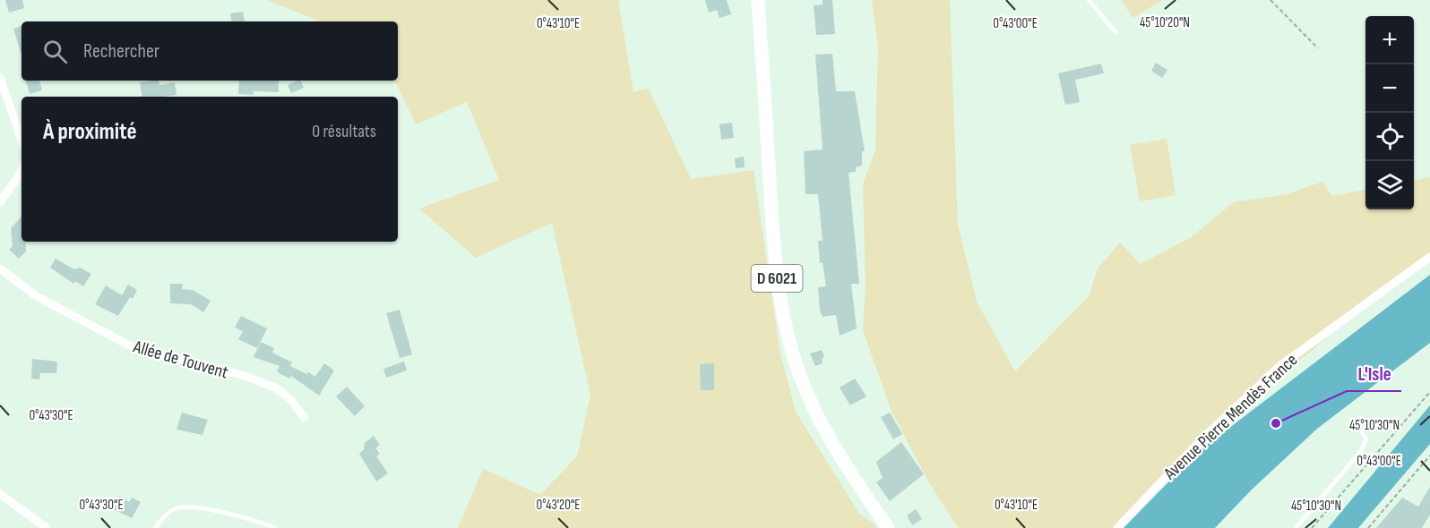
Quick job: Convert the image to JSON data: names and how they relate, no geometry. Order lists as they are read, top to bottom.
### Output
{
  "streets": {
    "main road": ["D 6021"],
    "street": ["Allée de Touvent", "Avenue Pierre Mendès France"]
  },
  "places": ["L'Isle"],
  "page": {
    "map_buttons": ["+", "−"],
    "search": "Rechercher",
    "heading": ["À proximité", "0 résultats"]
  },
  "coordinates": [
    "45°10'20\"N",
    "0°43'10\"E",
    "0°43'00\"E",
    "0°43'30\"E",
    "45°10'30\"N",
    "0°43'20\"E"
  ]
}
